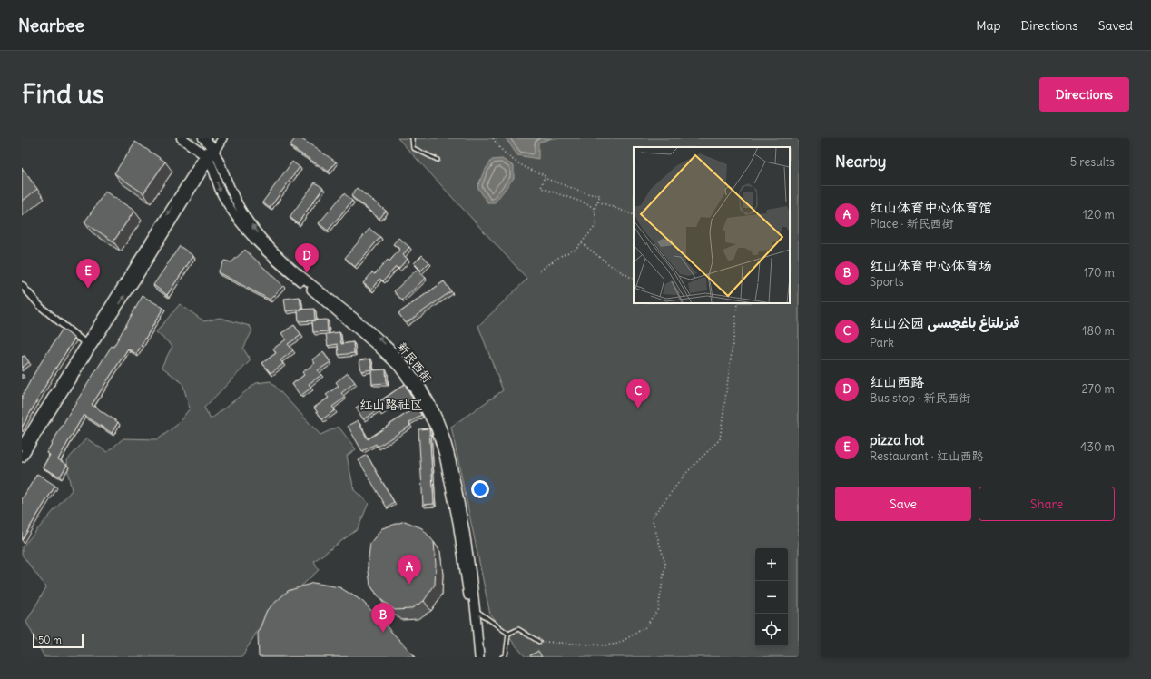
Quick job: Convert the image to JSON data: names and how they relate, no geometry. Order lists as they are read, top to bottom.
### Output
{
  "streets": {
    "main road": ["新民西街"]
  },
  "districts": ["红山路社区"],
  "scale_bar": "50 m",
  "page": {
    "header": "Nearbee",
    "nav": ["Map", "Directions", "Saved"],
    "buttons": [
      "Directions",
      ["Save", "Share"]
    ],
    "title": "Find us",
    "heading": ["Nearby", "5 results"],
    "list": [
      {
        "mark": "A",
        "name": "红山体育中心体育馆",
        "note": "Place · 新民西街",
        "value": "120 m"
      },
      {
        "mark": "B",
        "name": "红山体育中心体育场",
        "note": "Sports",
        "value": "170 m"
      },
      {
        "mark": "C",
        "name": "红山公园 قىزىلتاغ باغچىسى",
        "note": "Park",
        "value": "180 m"
      },
      {
        "mark": "D",
        "name": "红山西路",
        "note": "Bus stop · 新民西街",
        "value": "270 m"
      },
      {
        "mark": "E",
        "name": "pizza hot",
        "note": "Restaurant · 红山西路",
        "value": "430 m"
      }
    ],
    "pins": [
      "D",
      "E",
      "C",
      "A",
      "B"
    ],
    "map_buttons": ["+", "−"],
    "scale": "50 m"
  }
}
